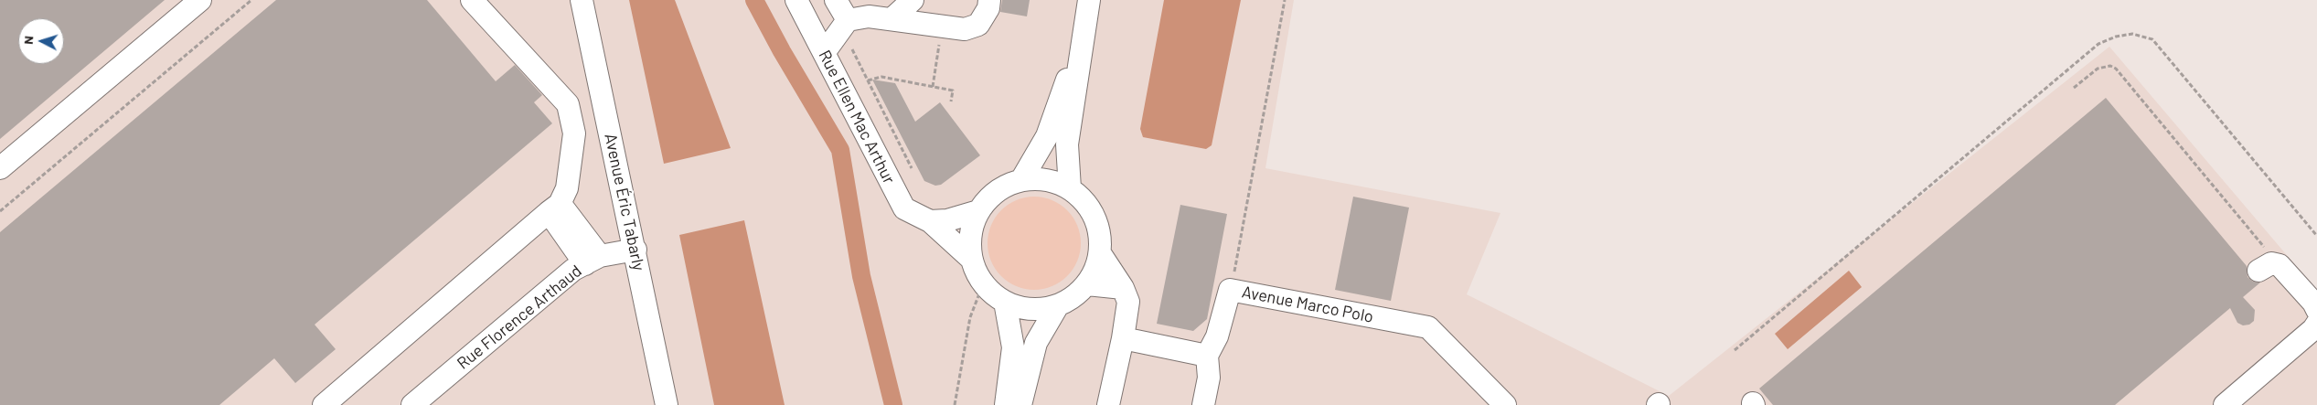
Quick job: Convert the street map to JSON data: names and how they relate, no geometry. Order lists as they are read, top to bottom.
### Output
{
  "streets": {
    "street": [
      "Rue Ellen Mac Arthur",
      "Avenue Éric Tabarly",
      "Avenue Marco Polo",
      "Rue Florence Arthaud"
    ]
  },
  "crossings": [
    ["Avenue Éric Tabarly", "Rue Florence Arthaud"]
  ],
  "north": "left"
}
